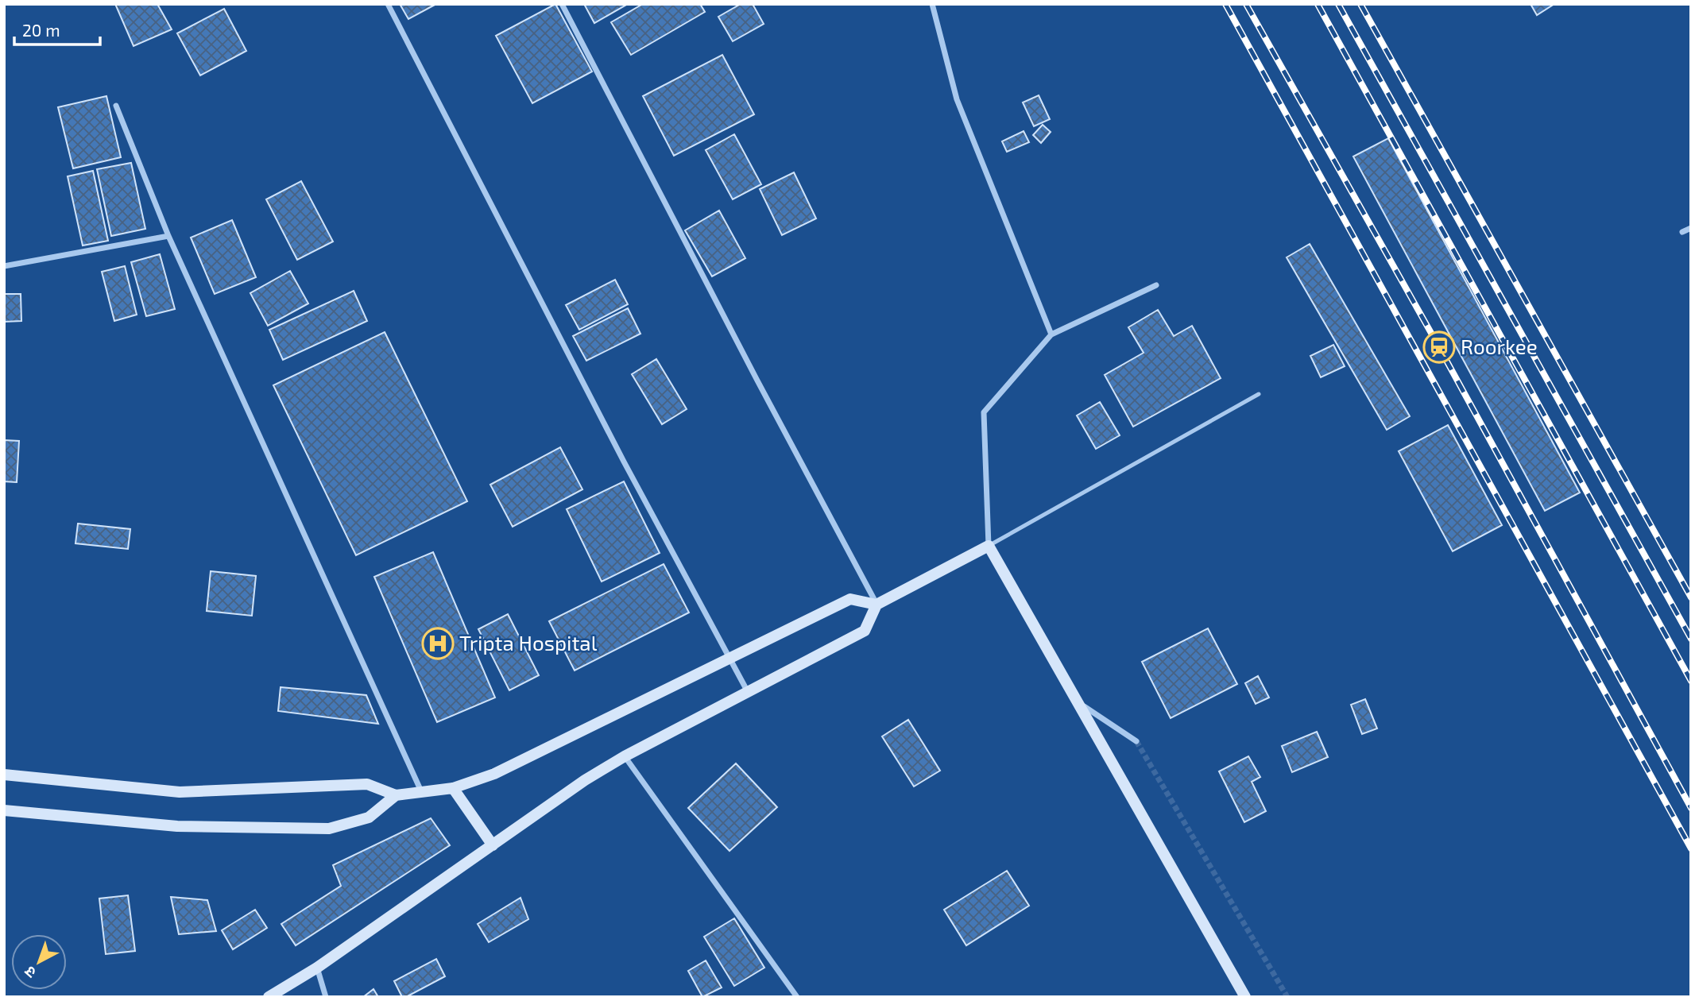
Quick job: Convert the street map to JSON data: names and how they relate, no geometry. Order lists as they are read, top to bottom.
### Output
{
  "places": {
    "station": ["Roorkee"],
    "hospital": ["Tripta Hospital"]
  },
  "scale_bar": "20 m",
  "north": "bottom left"
}
